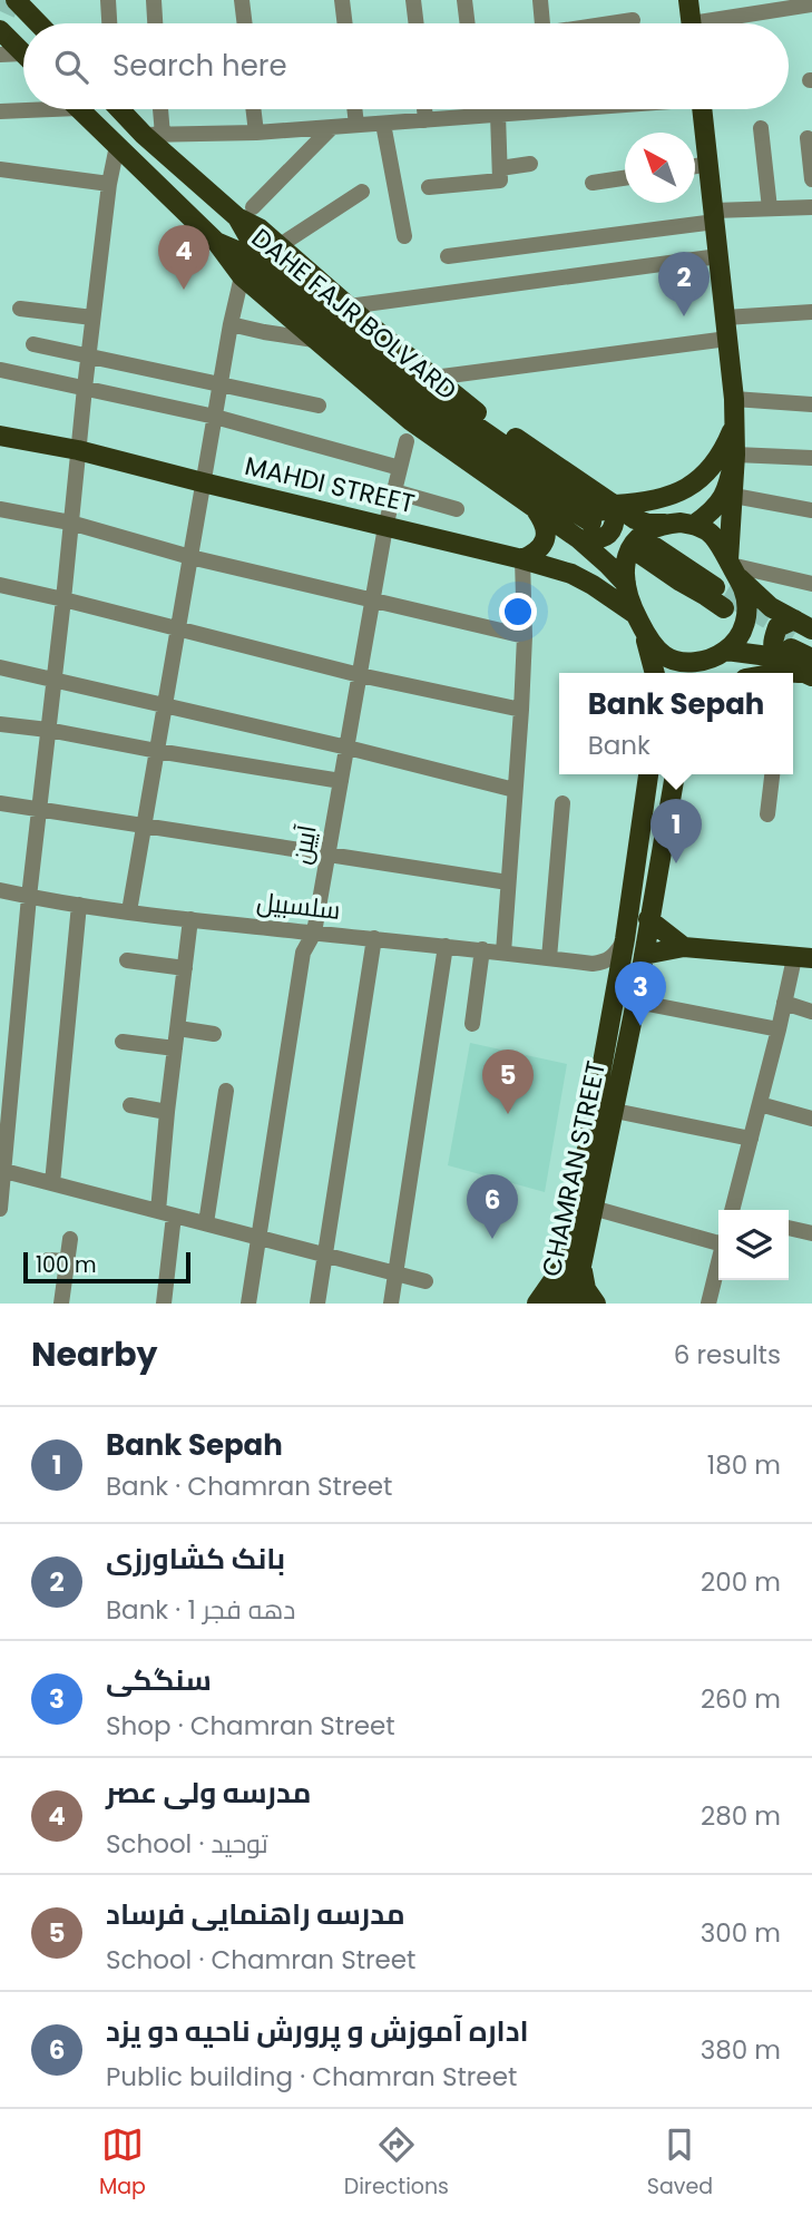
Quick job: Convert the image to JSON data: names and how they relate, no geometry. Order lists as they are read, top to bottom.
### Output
{
  "streets": {
    "main road": ["DAHE FAJR BOLVARD", "MAHDI STREET", "CHAMRAN STREET"],
    "street": ["آیین", "سلسبیل"]
  },
  "crossings": [
    ["MAHDI STREET", "آیین"],
    ["آیین", "سلسبیل"]
  ],
  "scale_bar": "100 m",
  "north": "top left",
  "page": {
    "search": "Search here",
    "pins": [
      "4",
      "2",
      "1",
      "3",
      "5",
      "6"
    ],
    "popup": ["Bank Sepah", "Bank"],
    "scale": "100 m",
    "heading": ["Nearby", "6 results"],
    "list": [
      {
        "mark": "1",
        "name": "Bank Sepah",
        "note": "Bank · Chamran Street",
        "value": "180 m"
      },
      {
        "mark": "2",
        "name": "بانک کشاورزی",
        "note": "Bank · دهه فجر 1",
        "value": "200 m"
      },
      {
        "mark": "3",
        "name": "سنگکی",
        "note": "Shop · Chamran Street",
        "value": "260 m"
      },
      {
        "mark": "4",
        "name": "مدرسه ولی عصر",
        "note": "School · توحید",
        "value": "280 m"
      },
      {
        "mark": "5",
        "name": "مدرسه راهنمایی فرساد",
        "note": "School · Chamran Street",
        "value": "300 m"
      },
      {
        "mark": "6",
        "name": "اداره آموزش و پرورش ناحیه دو یزد",
        "note": "Public building · Chamran Street",
        "value": "380 m"
      }
    ],
    "nav": ["Map", "Directions", "Saved"]
  }
}
